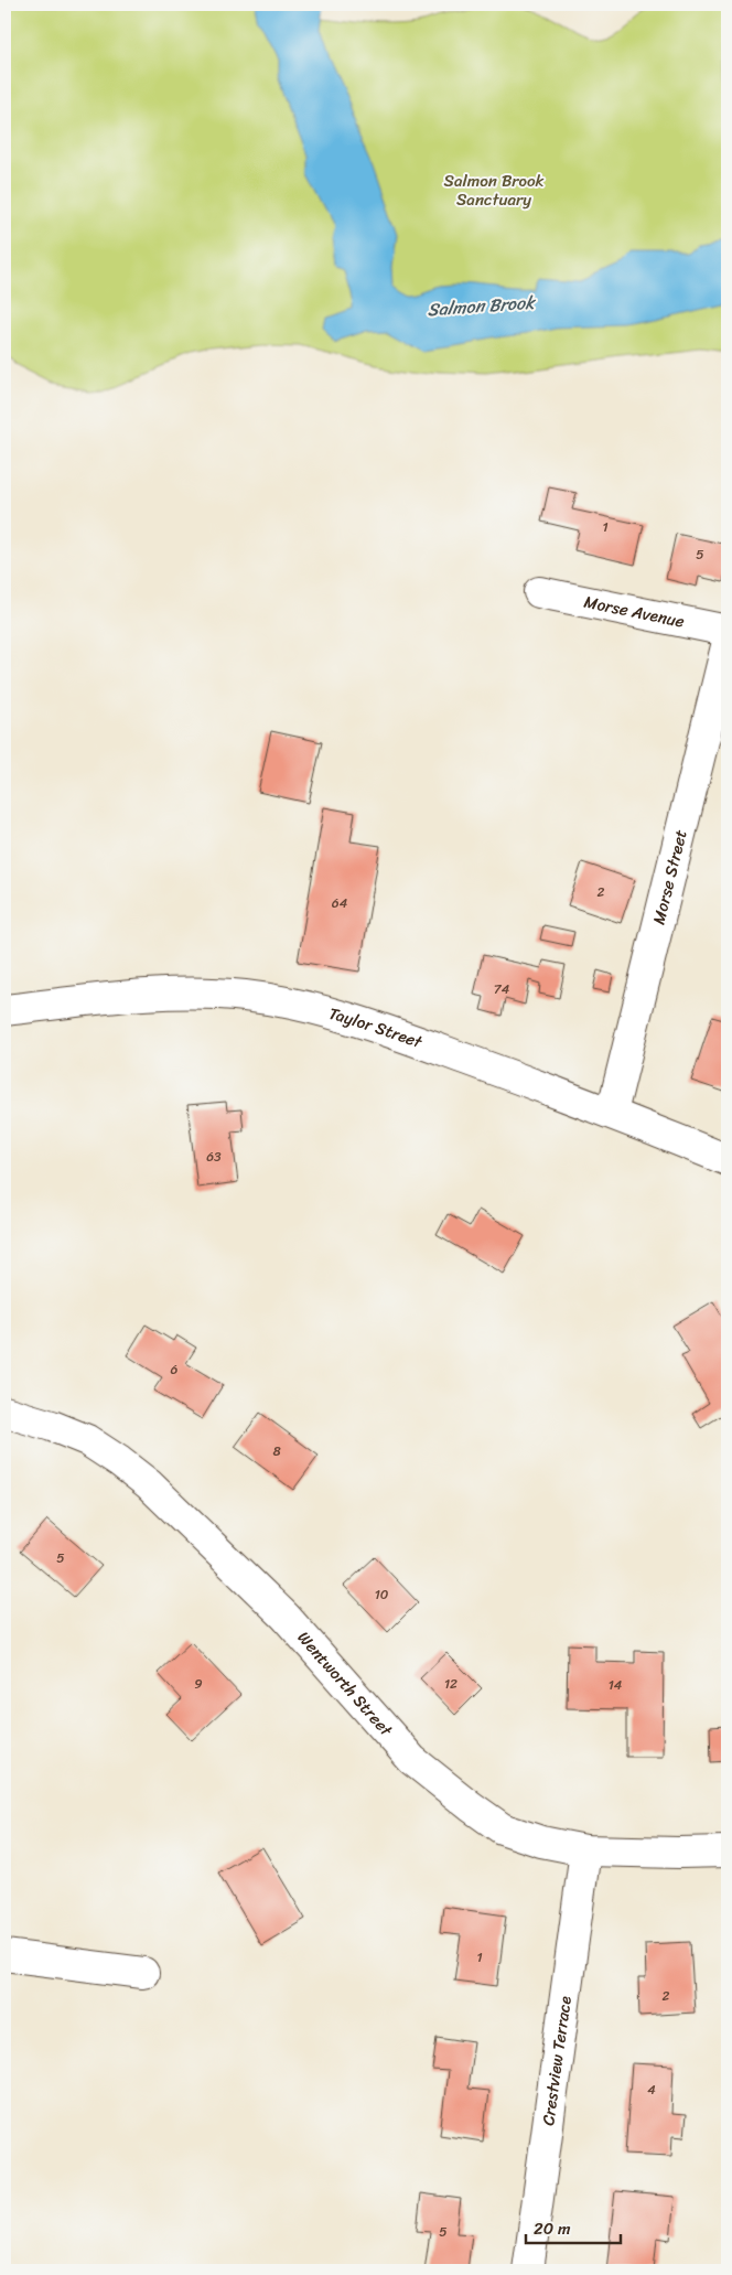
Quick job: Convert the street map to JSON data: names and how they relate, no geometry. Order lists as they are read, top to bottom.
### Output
{
  "streets": {
    "street": [
      "Morse Avenue",
      "Morse Street",
      "Taylor Street",
      "Wentworth Street",
      "Crestview Terrace"
    ]
  },
  "crossings": [
    ["Morse Street", "Taylor Street"],
    ["Wentworth Street", "Crestview Terrace"]
  ],
  "water": ["Salmon Brook"],
  "parks": ["Salmon Brook Sanctuary"],
  "house_numbers": [
    "1",
    "5",
    "2",
    "64",
    "74",
    "63",
    "6",
    "8",
    "5",
    "10",
    "9",
    "12",
    "14",
    "1",
    "2",
    "4",
    "5"
  ],
  "scale_bar": "20 m"
}
